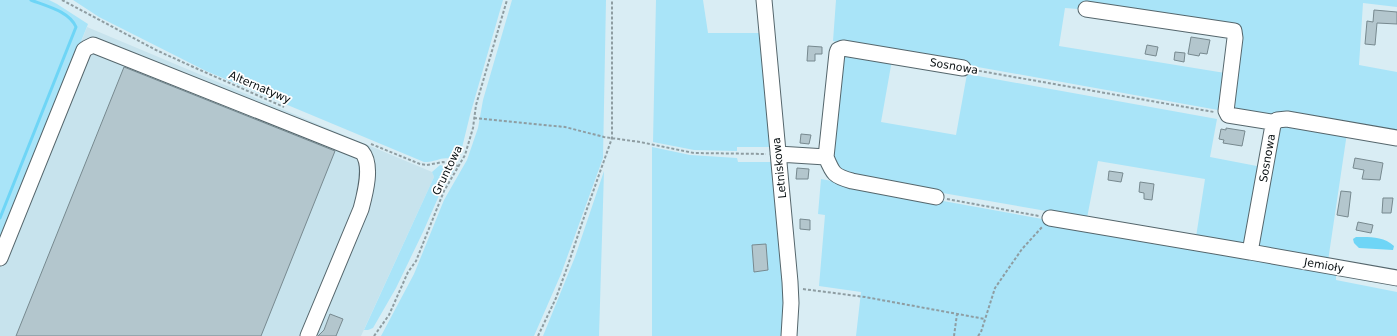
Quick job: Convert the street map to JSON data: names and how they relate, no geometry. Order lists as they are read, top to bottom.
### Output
{
  "streets": {
    "street": ["Sosnowa", "Letniskowa", "Jemioły"],
    "path": ["Alternatywy", "Gruntowa"]
  },
  "crossings": [
    ["Sosnowa", "Jemioły"]
  ]
}
